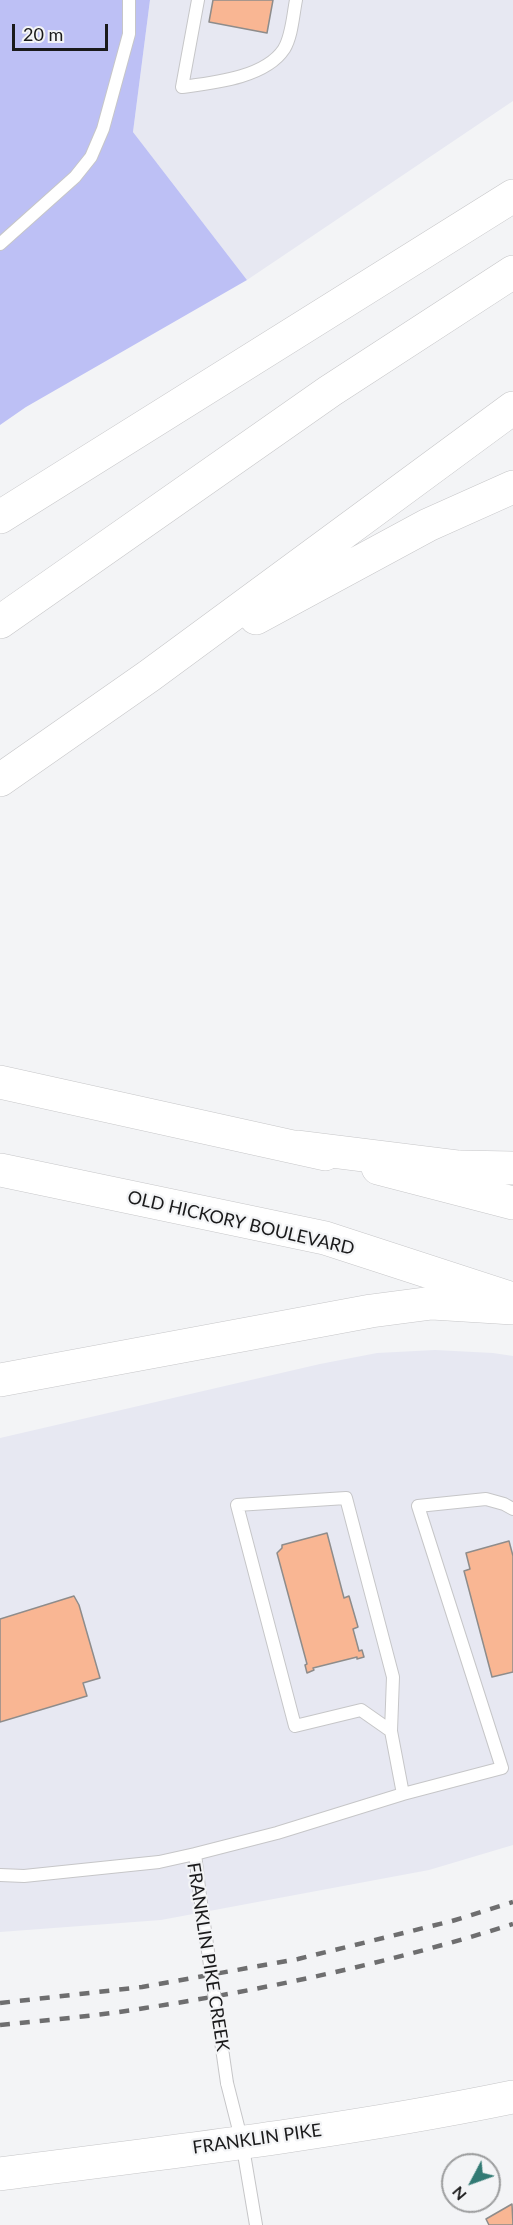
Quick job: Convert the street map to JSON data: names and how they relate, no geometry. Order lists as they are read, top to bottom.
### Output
{
  "streets": {
    "main road": ["OLD HICKORY BOULEVARD", "FRANKLIN PIKE"],
    "lane": ["FRANKLIN PIKE CREEK"]
  },
  "crossings": [
    ["FRANKLIN PIKE CREEK", "FRANKLIN PIKE"]
  ],
  "scale_bar": "20 m",
  "north": "bottom left"
}
